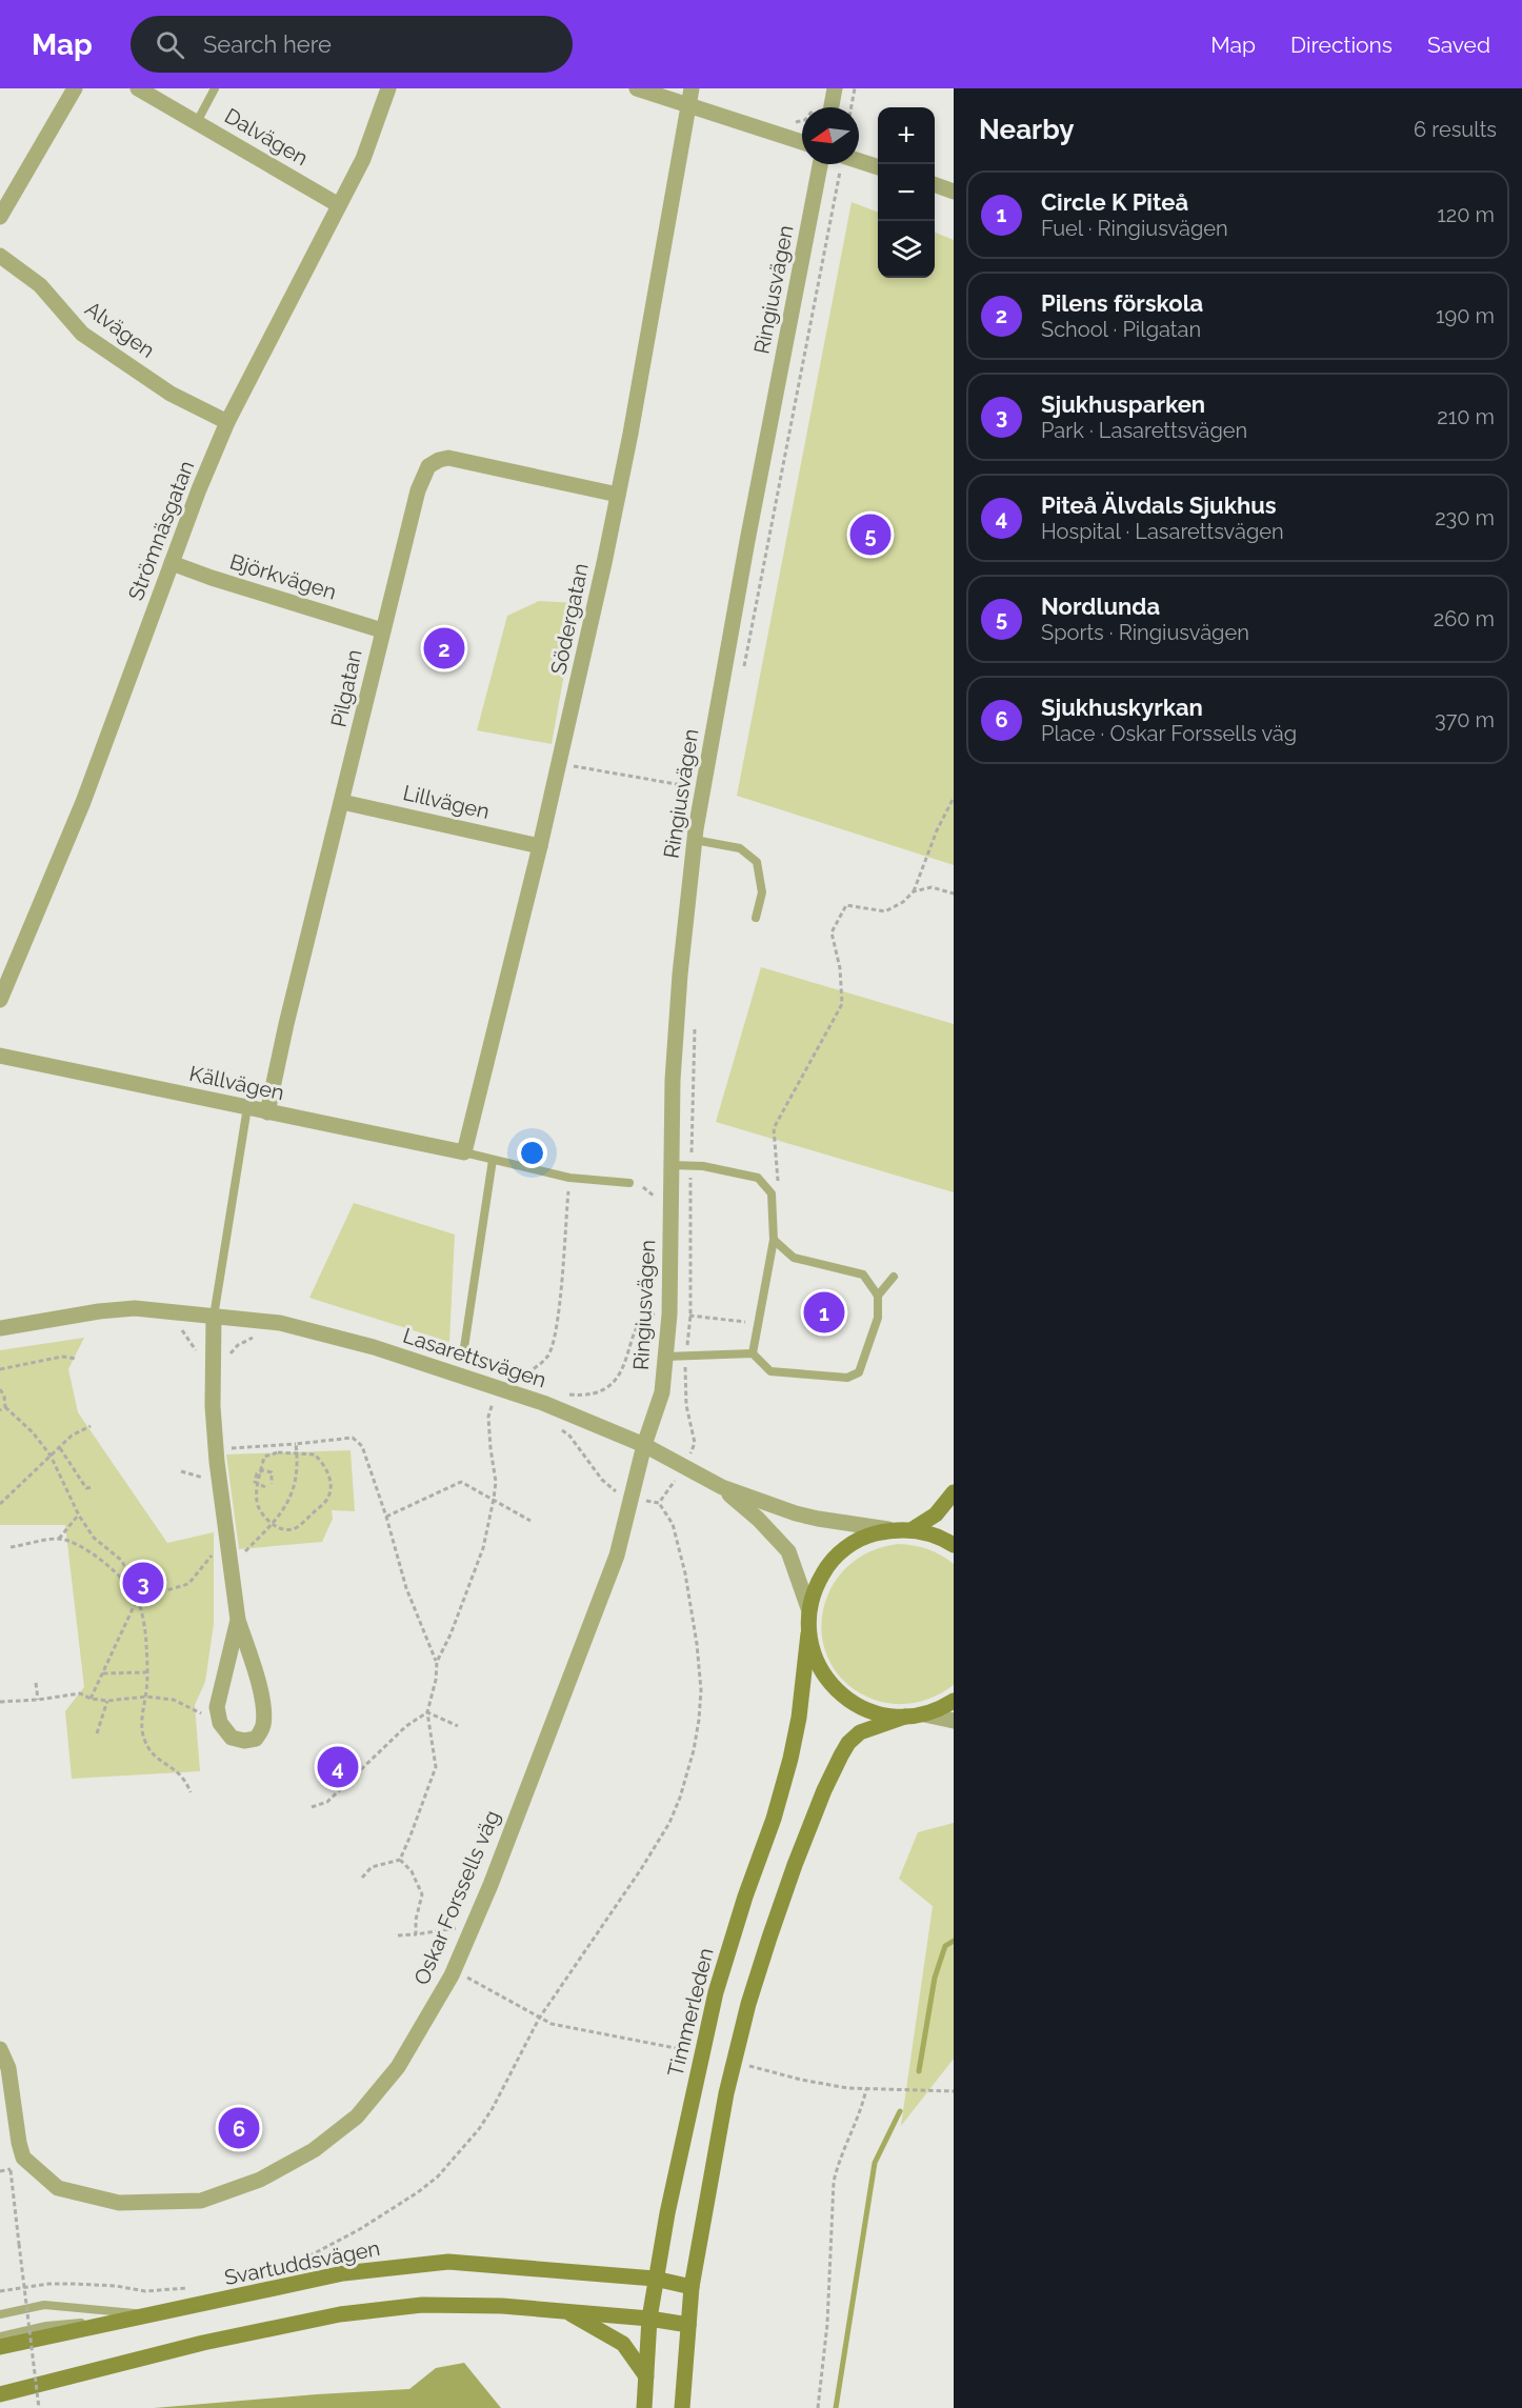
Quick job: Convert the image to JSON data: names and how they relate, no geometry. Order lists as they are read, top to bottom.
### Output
{
  "streets": {
    "main road": ["Timmerleden", "Svartuddsvägen"],
    "street": [
      "Dalvägen",
      "Ringiusvägen",
      "Alvägen",
      "Strömnäsgatan",
      "Björkvägen",
      "Södergatan",
      "Pilgatan",
      "Lillvägen",
      "Källvägen",
      "Lasarettsvägen",
      "Oskar Forssells väg"
    ]
  },
  "crossings": [
    ["Dalvägen", "Strömnäsgatan"],
    ["Ringiusvägen", "Lasarettsvägen"],
    ["Ringiusvägen", "Oskar Forssells väg"],
    ["Alvägen", "Strömnäsgatan"],
    ["Strömnäsgatan", "Björkvägen"],
    ["Björkvägen", "Pilgatan"],
    ["Södergatan", "Pilgatan"],
    ["Södergatan", "Lillvägen"],
    ["Södergatan", "Källvägen"],
    ["Pilgatan", "Lillvägen"],
    ["Pilgatan", "Källvägen"],
    ["Lasarettsvägen", "Oskar Forssells väg"],
    ["Timmerleden", "Svartuddsvägen"]
  ],
  "north": "left",
  "page": {
    "header": "Map",
    "search": "Search here",
    "nav": ["Map", "Directions", "Saved"],
    "heading": ["Nearby", "6 results"],
    "map_buttons": ["+", "−"],
    "list": [
      {
        "mark": "1",
        "name": "Circle K Piteå",
        "note": "Fuel · Ringiusvägen",
        "value": "120 m"
      },
      {
        "mark": "2",
        "name": "Pilens förskola",
        "note": "School · Pilgatan",
        "value": "190 m"
      },
      {
        "mark": "3",
        "name": "Sjukhusparken",
        "note": "Park · Lasarettsvägen",
        "value": "210 m"
      },
      {
        "mark": "4",
        "name": "Piteå Älvdals Sjukhus",
        "note": "Hospital · Lasarettsvägen",
        "value": "230 m"
      },
      {
        "mark": "5",
        "name": "Nordlunda",
        "note": "Sports · Ringiusvägen",
        "value": "260 m"
      },
      {
        "mark": "6",
        "name": "Sjukhuskyrkan",
        "note": "Place · Oskar Forssells väg",
        "value": "370 m"
      }
    ],
    "pins": [
      "5",
      "2",
      "1",
      "3",
      "4",
      "6"
    ]
  }
}
